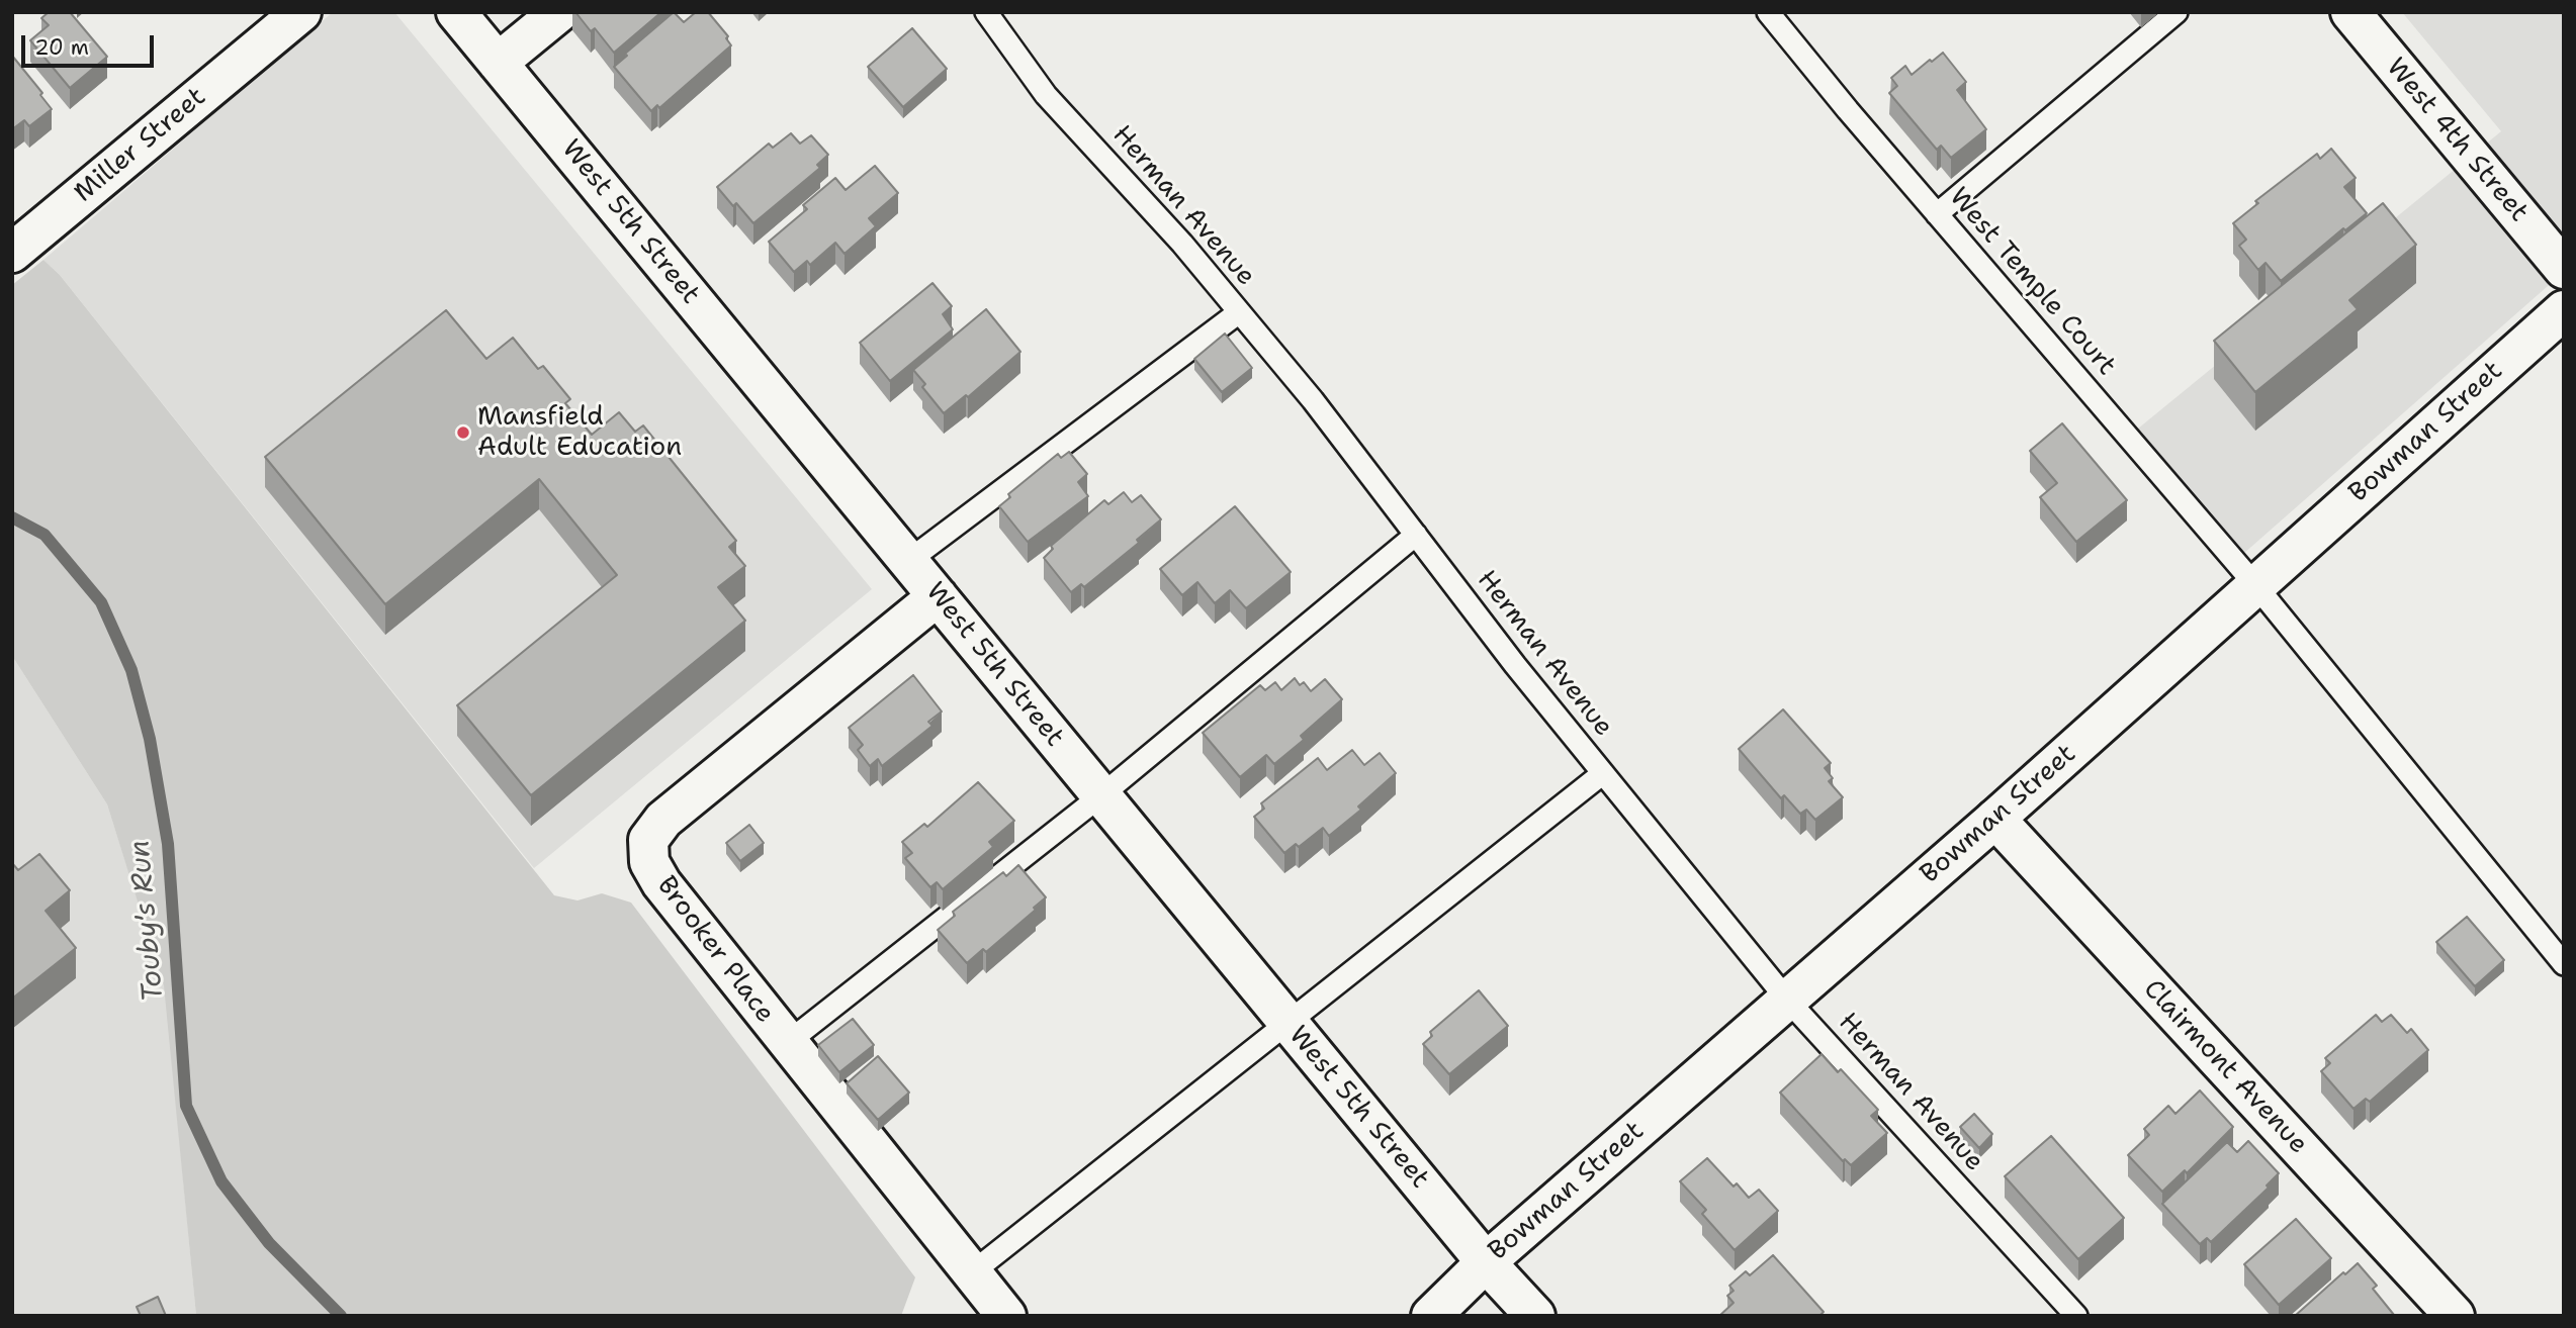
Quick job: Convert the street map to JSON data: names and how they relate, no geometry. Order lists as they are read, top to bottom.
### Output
{
  "streets": {
    "street": [
      "West 4th Street",
      "Miller Street",
      "West 5th Street",
      "Bowman Street",
      "Brooker Place",
      "Clairmont Avenue"
    ],
    "lane": ["Herman Avenue", "West Temple Court"]
  },
  "crossings": [
    ["Herman Avenue", "Bowman Street"],
    ["West 5th Street", "Bowman Street"],
    ["West 5th Street", "Brooker Place"],
    ["West Temple Court", "Bowman Street"],
    ["Bowman Street", "Clairmont Avenue"]
  ],
  "water": ["Touby's Run"],
  "places": ["Mansfield Adult Education"],
  "scale_bar": "20 m"
}
